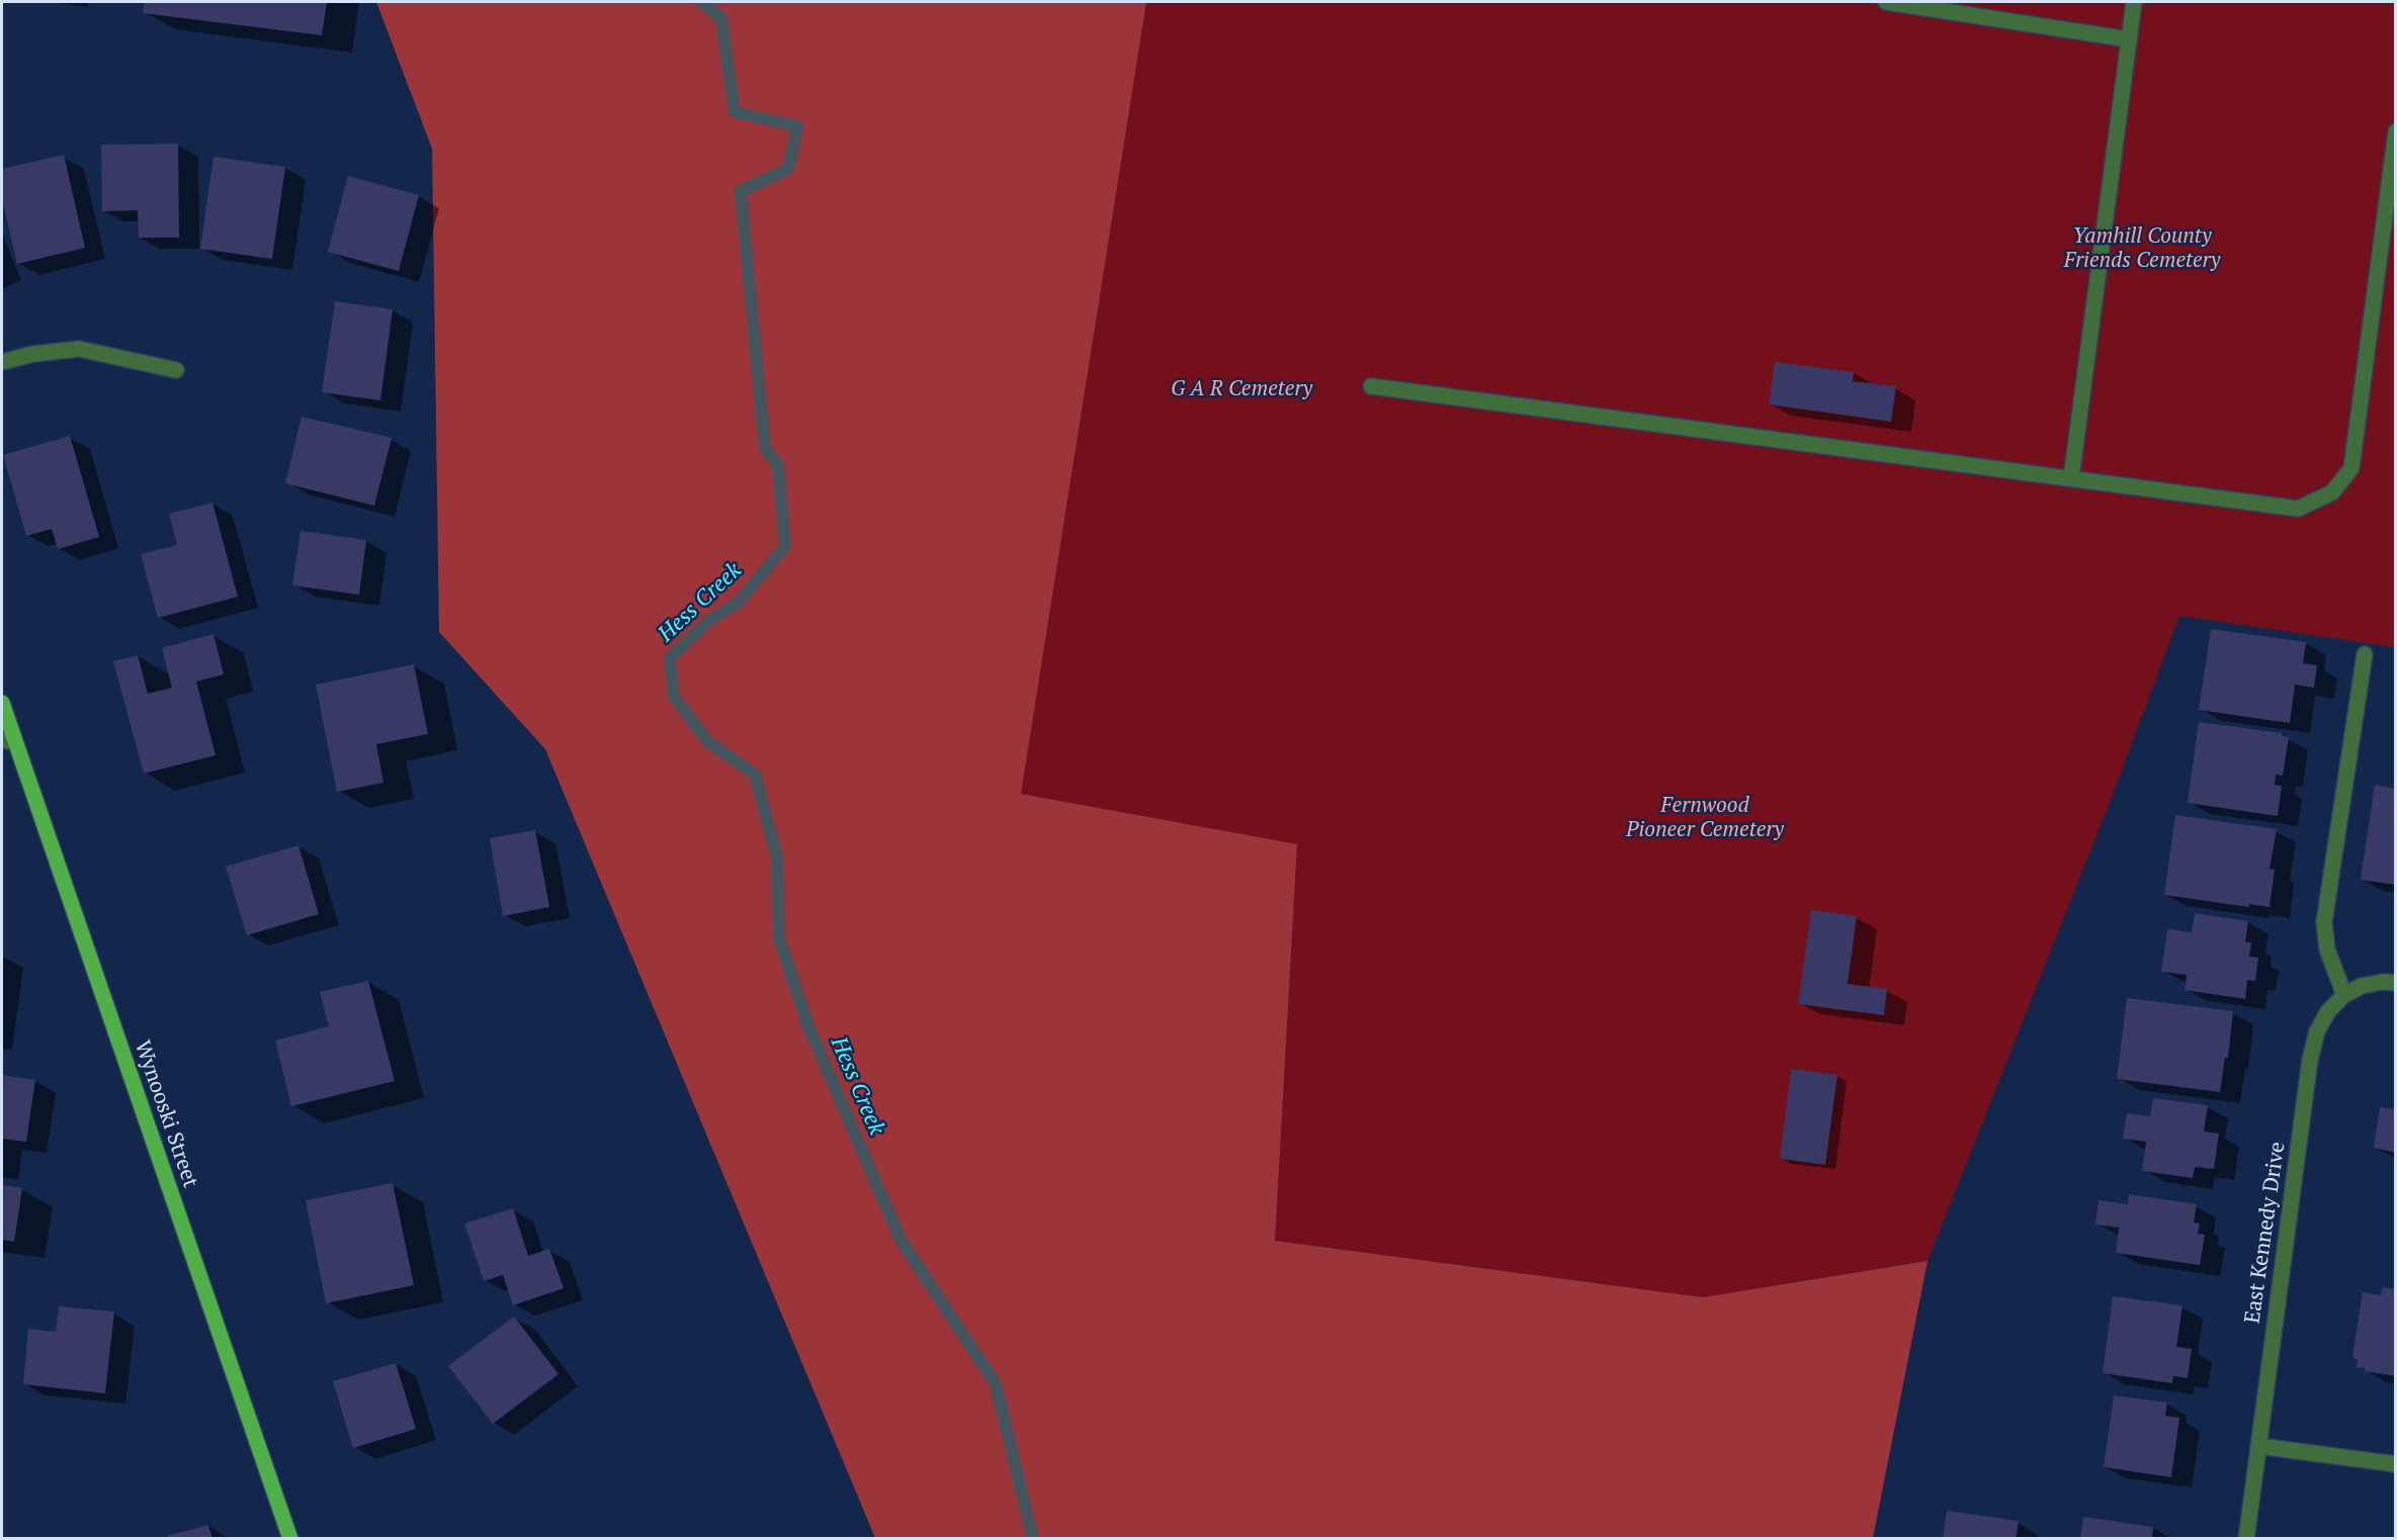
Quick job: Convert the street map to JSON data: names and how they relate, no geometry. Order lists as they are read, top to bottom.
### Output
{
  "streets": {
    "main road": ["Wynooski Street"],
    "street": ["East Kennedy Drive"]
  },
  "water": ["Hess Creek"],
  "parks": ["Yamhill County Friends Cemetery", "G A R Cemetery", "Fernwood Pioneer Cemetery"]
}
